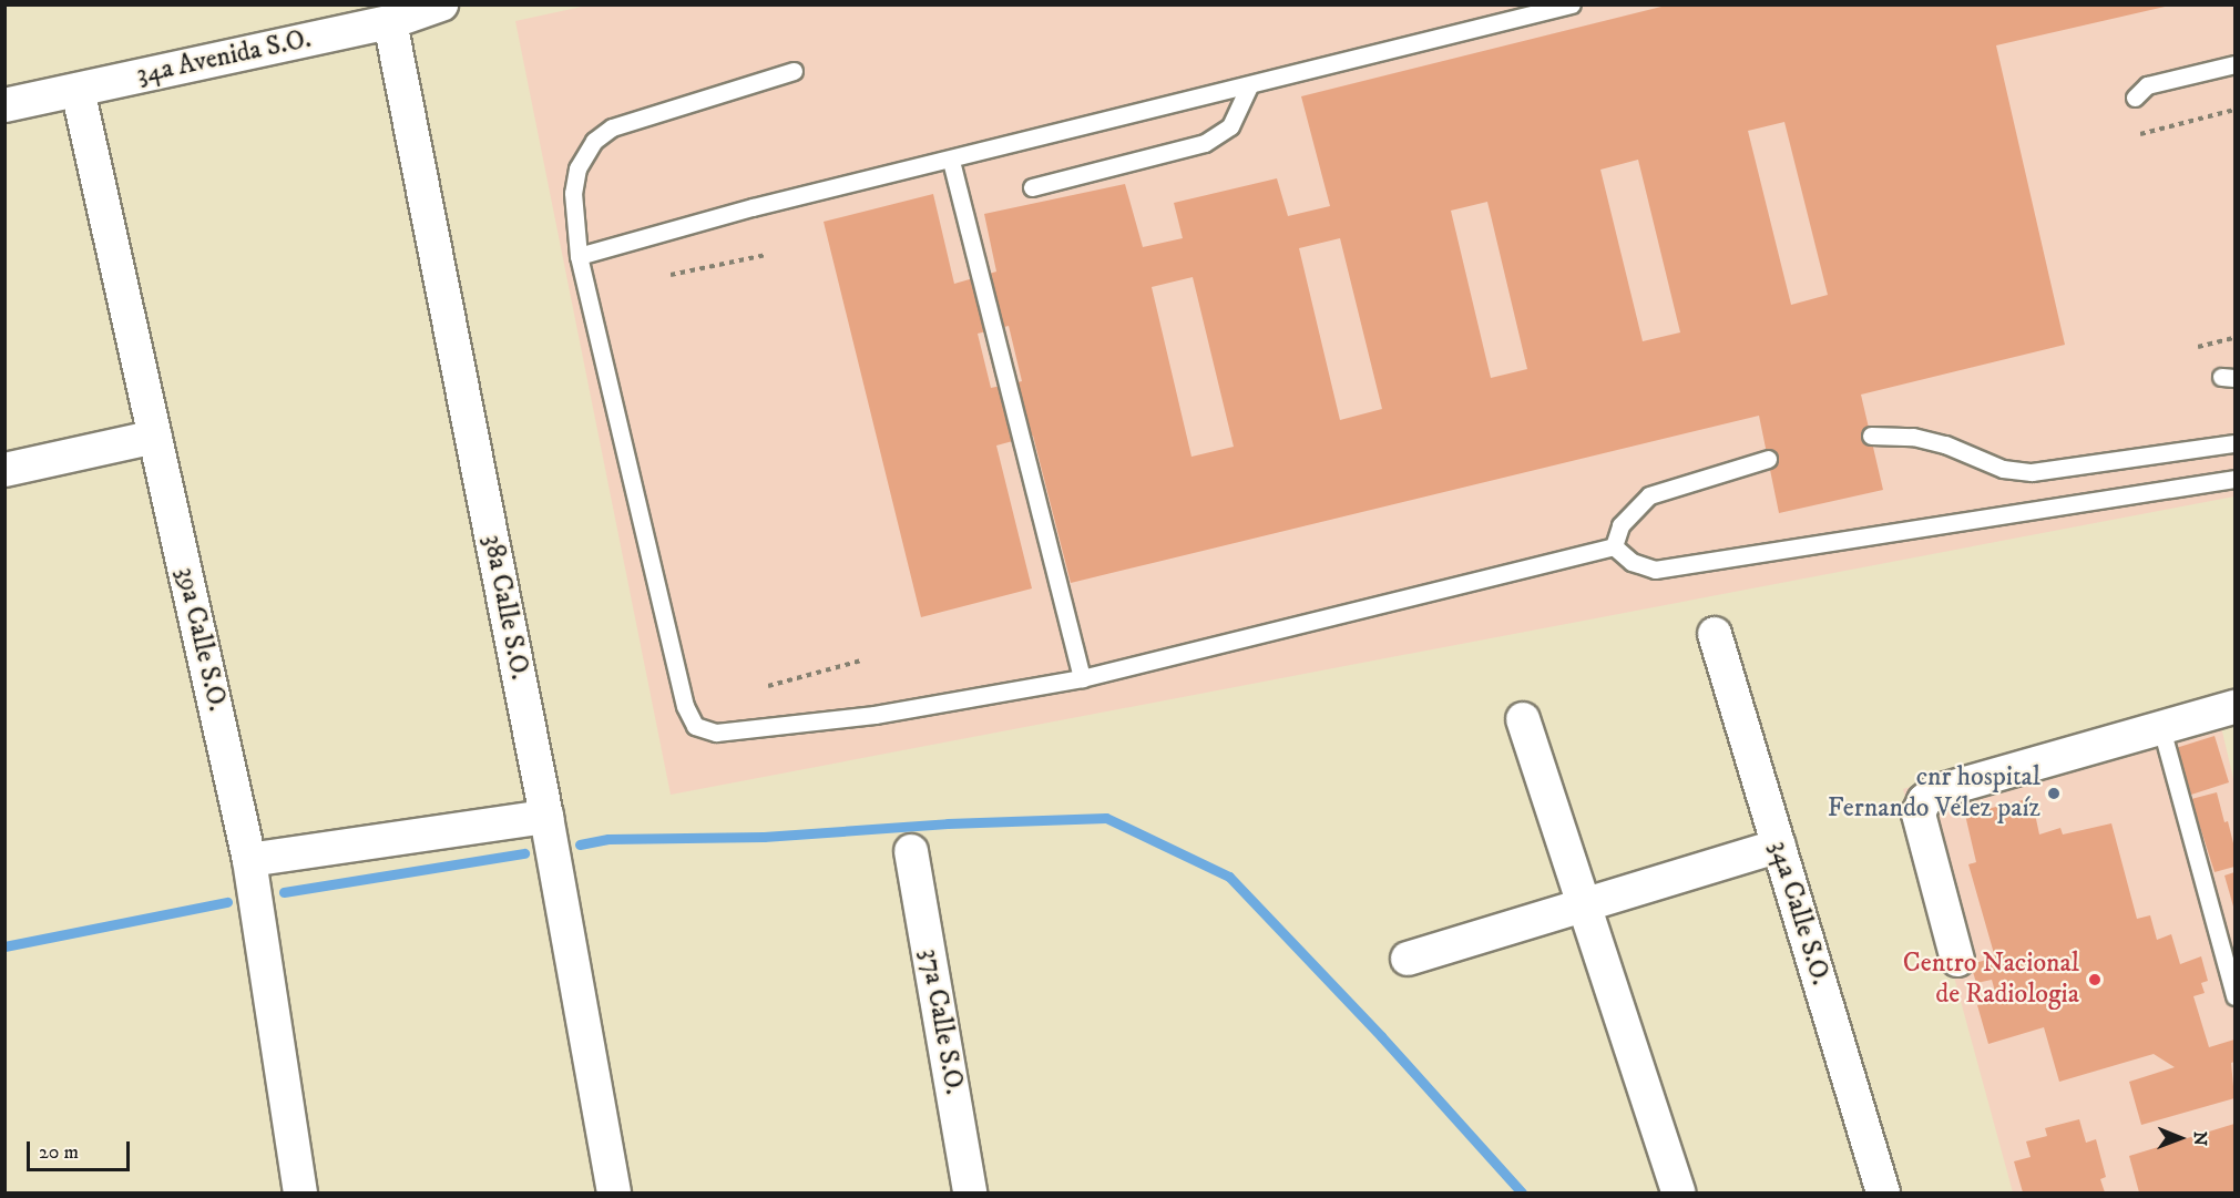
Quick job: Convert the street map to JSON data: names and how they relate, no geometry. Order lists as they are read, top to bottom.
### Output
{
  "streets": {
    "street": [
      "34a Avenida S.O.",
      "38a Calle S.O.",
      "39a Calle S.O.",
      "34a Calle S.O.",
      "37a Calle S.O."
    ]
  },
  "crossings": [
    ["34a Avenida S.O.", "38a Calle S.O."],
    ["34a Avenida S.O.", "39a Calle S.O."]
  ],
  "places": ["cnr hospital Fernando Vélez paíz", "Centro Nacional de Radiologia"],
  "scale_bar": "20 m",
  "north": "right"
}
